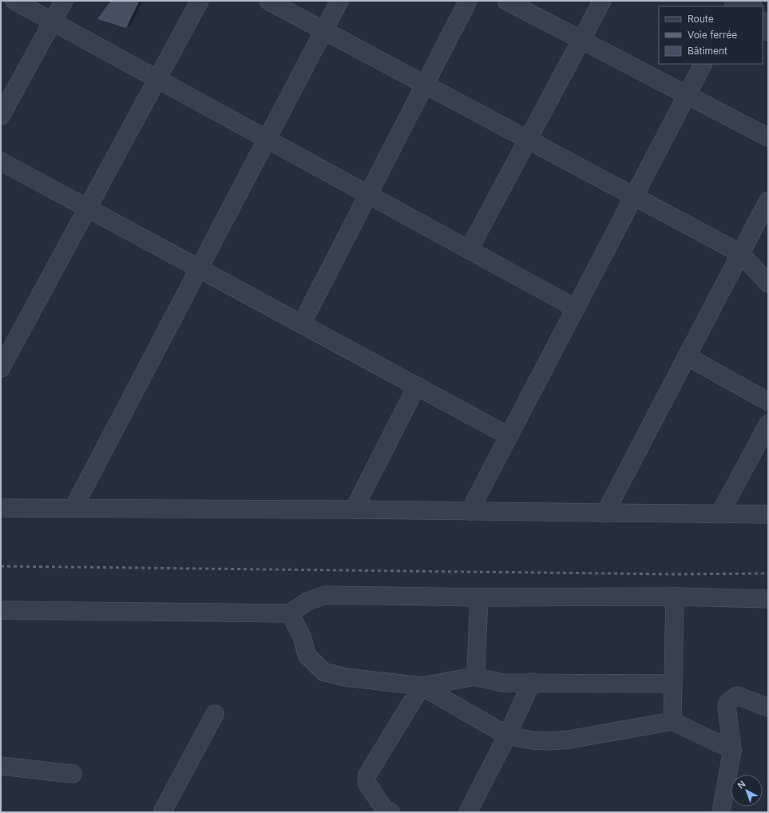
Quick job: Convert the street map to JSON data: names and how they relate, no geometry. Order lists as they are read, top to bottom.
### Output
{
  "legend": ["Route", "Voie ferrée", "Bâtiment"],
  "north": "top left"
}
